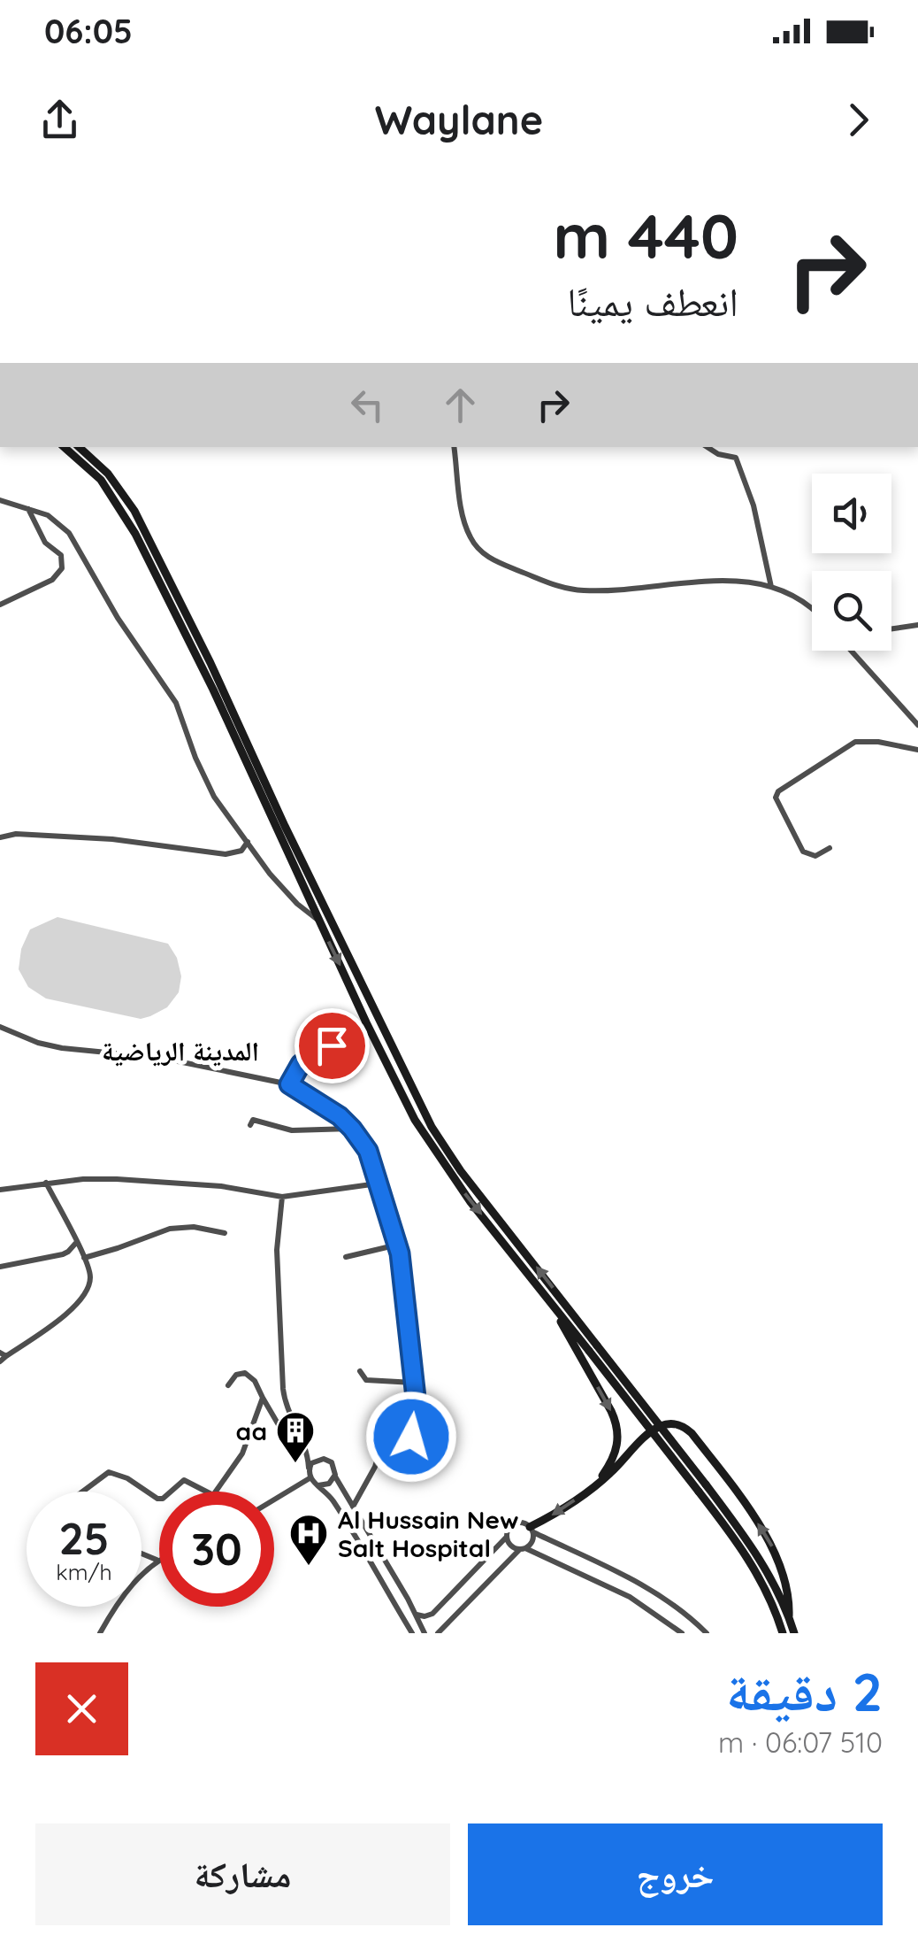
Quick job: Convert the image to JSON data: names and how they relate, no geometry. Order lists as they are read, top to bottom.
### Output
{
  "districts": ["المدينة الرياضية"],
  "places": {
    "building": ["aa"],
    "hospital": ["Al Hussain New Salt Hospital"]
  },
  "page": {
    "status": "06:05",
    "header": "Waylane",
    "turn": ["440 m", "انعطف يمينًا"],
    "speed": "25 km/h",
    "limit": "30",
    "heading": ["2 دقيقة", "510 m · 06:07"],
    "buttons": ["خروج", "مشاركة"]
  }
}
